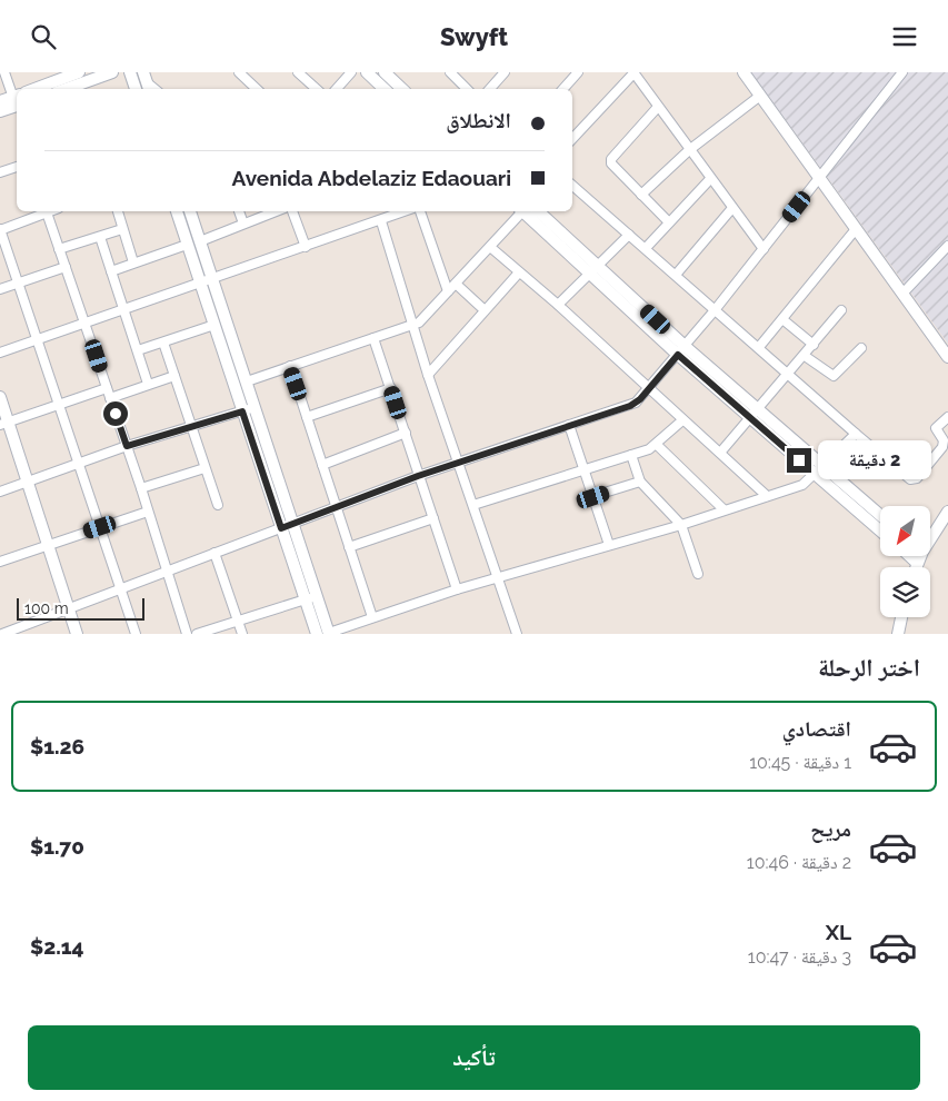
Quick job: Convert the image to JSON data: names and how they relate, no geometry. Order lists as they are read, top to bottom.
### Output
{
  "scale_bar": "100 m",
  "north": "bottom left",
  "page": {
    "header": "Swyft",
    "banner": ["الانطلاق", "Avenida Abdelaziz Edaouari"],
    "bubble": "2 دقيقة",
    "scale": "100 m",
    "heading": "اختر الرحلة",
    "list": [
      {
        "name": "اقتصادي",
        "note": "1 دقيقة · 10:45",
        "value": "$1.26"
      },
      {
        "name": "مريح",
        "note": "2 دقيقة · 10:46",
        "value": "$1.70"
      },
      {
        "name": "XL",
        "note": "3 دقيقة · 10:47",
        "value": "$2.14"
      }
    ],
    "buttons": "تأكيد"
  }
}
